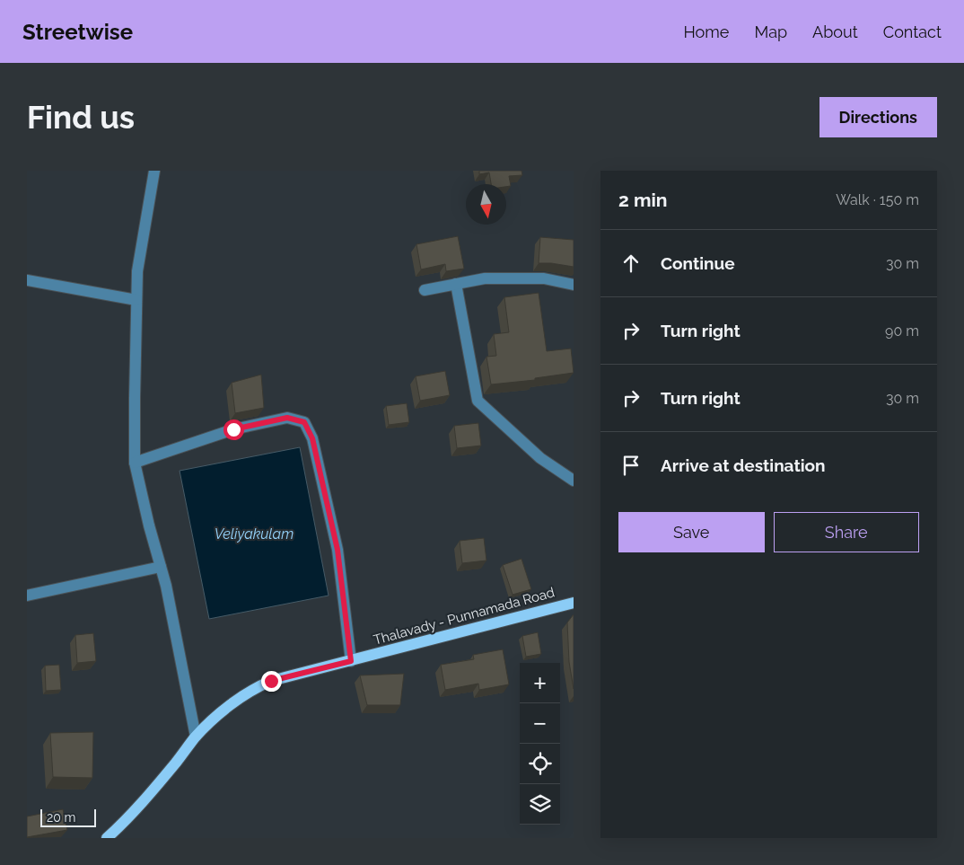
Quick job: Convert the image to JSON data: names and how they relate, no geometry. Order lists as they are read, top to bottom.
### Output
{
  "streets": {
    "main road": ["Thalavady - Punnamada Road"]
  },
  "water": ["Veliyakulam"],
  "scale_bar": "20 m",
  "north": "bottom",
  "page": {
    "header": "Streetwise",
    "nav": [
      "Home",
      "Map",
      "About",
      "Contact"
    ],
    "buttons": [
      "Directions",
      ["Save", "Share"]
    ],
    "title": "Find us",
    "heading": ["2 min", "Walk · 150 m"],
    "list": [
      ["Continue", "30 m"],
      ["Turn right", "90 m"],
      ["Turn right", "30 m"],
      "Arrive at destination"
    ],
    "map_buttons": ["+", "−"],
    "scale": "20 m"
  }
}
